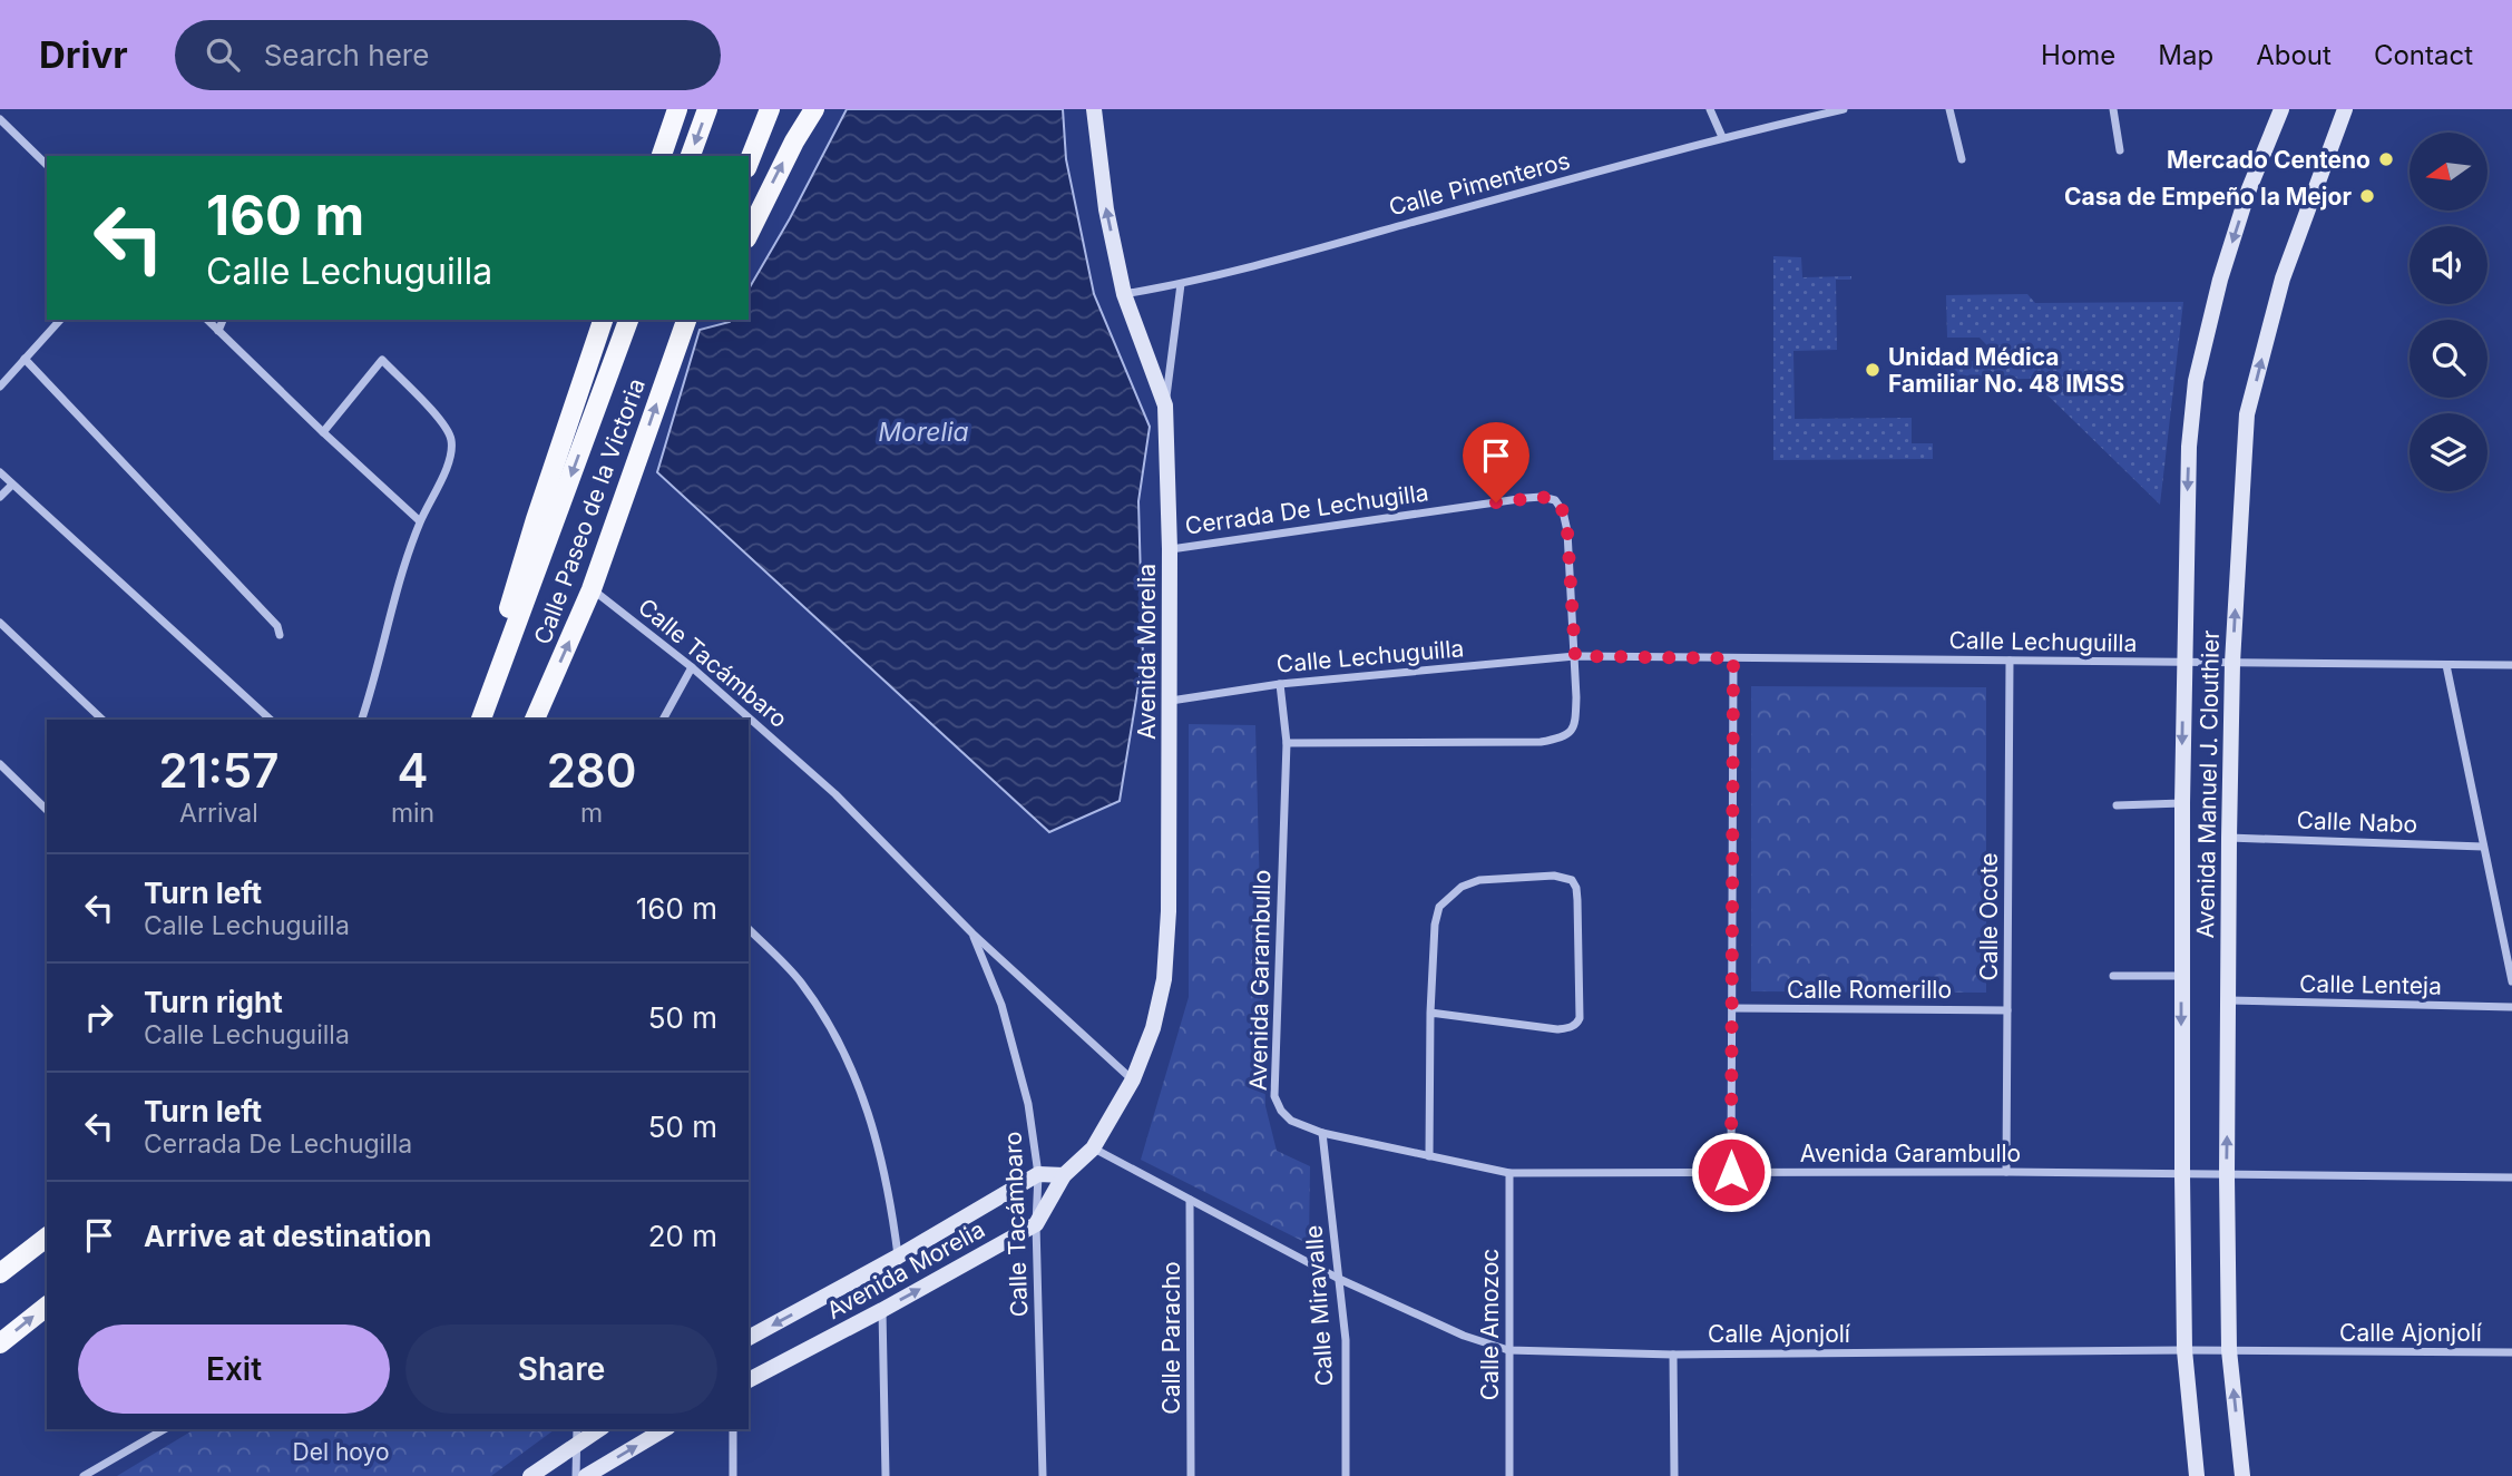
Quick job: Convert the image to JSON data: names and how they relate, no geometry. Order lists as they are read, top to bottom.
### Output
{
  "streets": {
    "main road": ["Calle Paseo de la Victoria", "Avenida Morelia", "Avenida Manuel J. Clouthier"],
    "street": [
      "Calle Pimenteros",
      "Cerrada De Lechugilla",
      "Calle Lechuguilla",
      "Calle Tacámbaro",
      "Calle Nabo",
      "Calle Ocote",
      "Avenida Garambullo",
      "Calle Lenteja",
      "Calle Romerillo",
      "Calle Miravalle",
      "Calle Amozoc",
      "Calle Ajonjolí",
      "Calle Paracho"
    ]
  },
  "crossings": [
    ["Calle Pimenteros", "Avenida Morelia"],
    ["Cerrada De Lechugilla", "Calle Lechuguilla"],
    ["Cerrada De Lechugilla", "Avenida Morelia"],
    ["Calle Paseo de la Victoria", "Calle Tacámbaro"],
    ["Calle Lechuguilla", "Avenida Morelia"],
    ["Calle Lechuguilla", "Avenida Manuel J. Clouthier"],
    ["Calle Lechuguilla", "Calle Ocote"],
    ["Calle Lechuguilla", "Avenida Garambullo"],
    ["Avenida Morelia", "Calle Tacámbaro"],
    ["Avenida Morelia", "Calle Ajonjolí"],
    ["Avenida Manuel J. Clouthier", "Calle Nabo"],
    ["Avenida Manuel J. Clouthier", "Avenida Garambullo"],
    ["Avenida Manuel J. Clouthier", "Calle Lenteja"],
    ["Avenida Manuel J. Clouthier", "Calle Ajonjolí"],
    ["Calle Ocote", "Avenida Garambullo"],
    ["Calle Ocote", "Calle Romerillo"],
    ["Avenida Garambullo", "Calle Miravalle"],
    ["Avenida Garambullo", "Calle Amozoc"],
    ["Calle Miravalle", "Calle Ajonjolí"],
    ["Calle Amozoc", "Calle Ajonjolí"],
    ["Calle Ajonjolí", "Calle Paracho"]
  ],
  "water": ["Morelia"],
  "parks": ["Del hoyo"],
  "places": ["Mercado Centeno", "Casa de Empeño la Mejor", "Unidad Médica Familiar No. 48 IMSS"],
  "north": "left",
  "page": {
    "header": "Drivr",
    "search": "Search here",
    "nav": [
      "Home",
      "Map",
      "About",
      "Contact"
    ],
    "turn": ["160 m", "Calle Lechuguilla"],
    "eta": [
      "21:57",
      "Arrival",
      "4",
      "min",
      "280",
      "m"
    ],
    "list": [
      {
        "name": "Turn left",
        "note": "Calle Lechuguilla",
        "value": "160 m"
      },
      {
        "name": "Turn right",
        "note": "Calle Lechuguilla",
        "value": "50 m"
      },
      {
        "name": "Turn left",
        "note": "Cerrada De Lechugilla",
        "value": "50 m"
      },
      {
        "name": "Arrive at destination",
        "value": "20 m"
      }
    ],
    "buttons": ["Exit", "Share"]
  }
}
